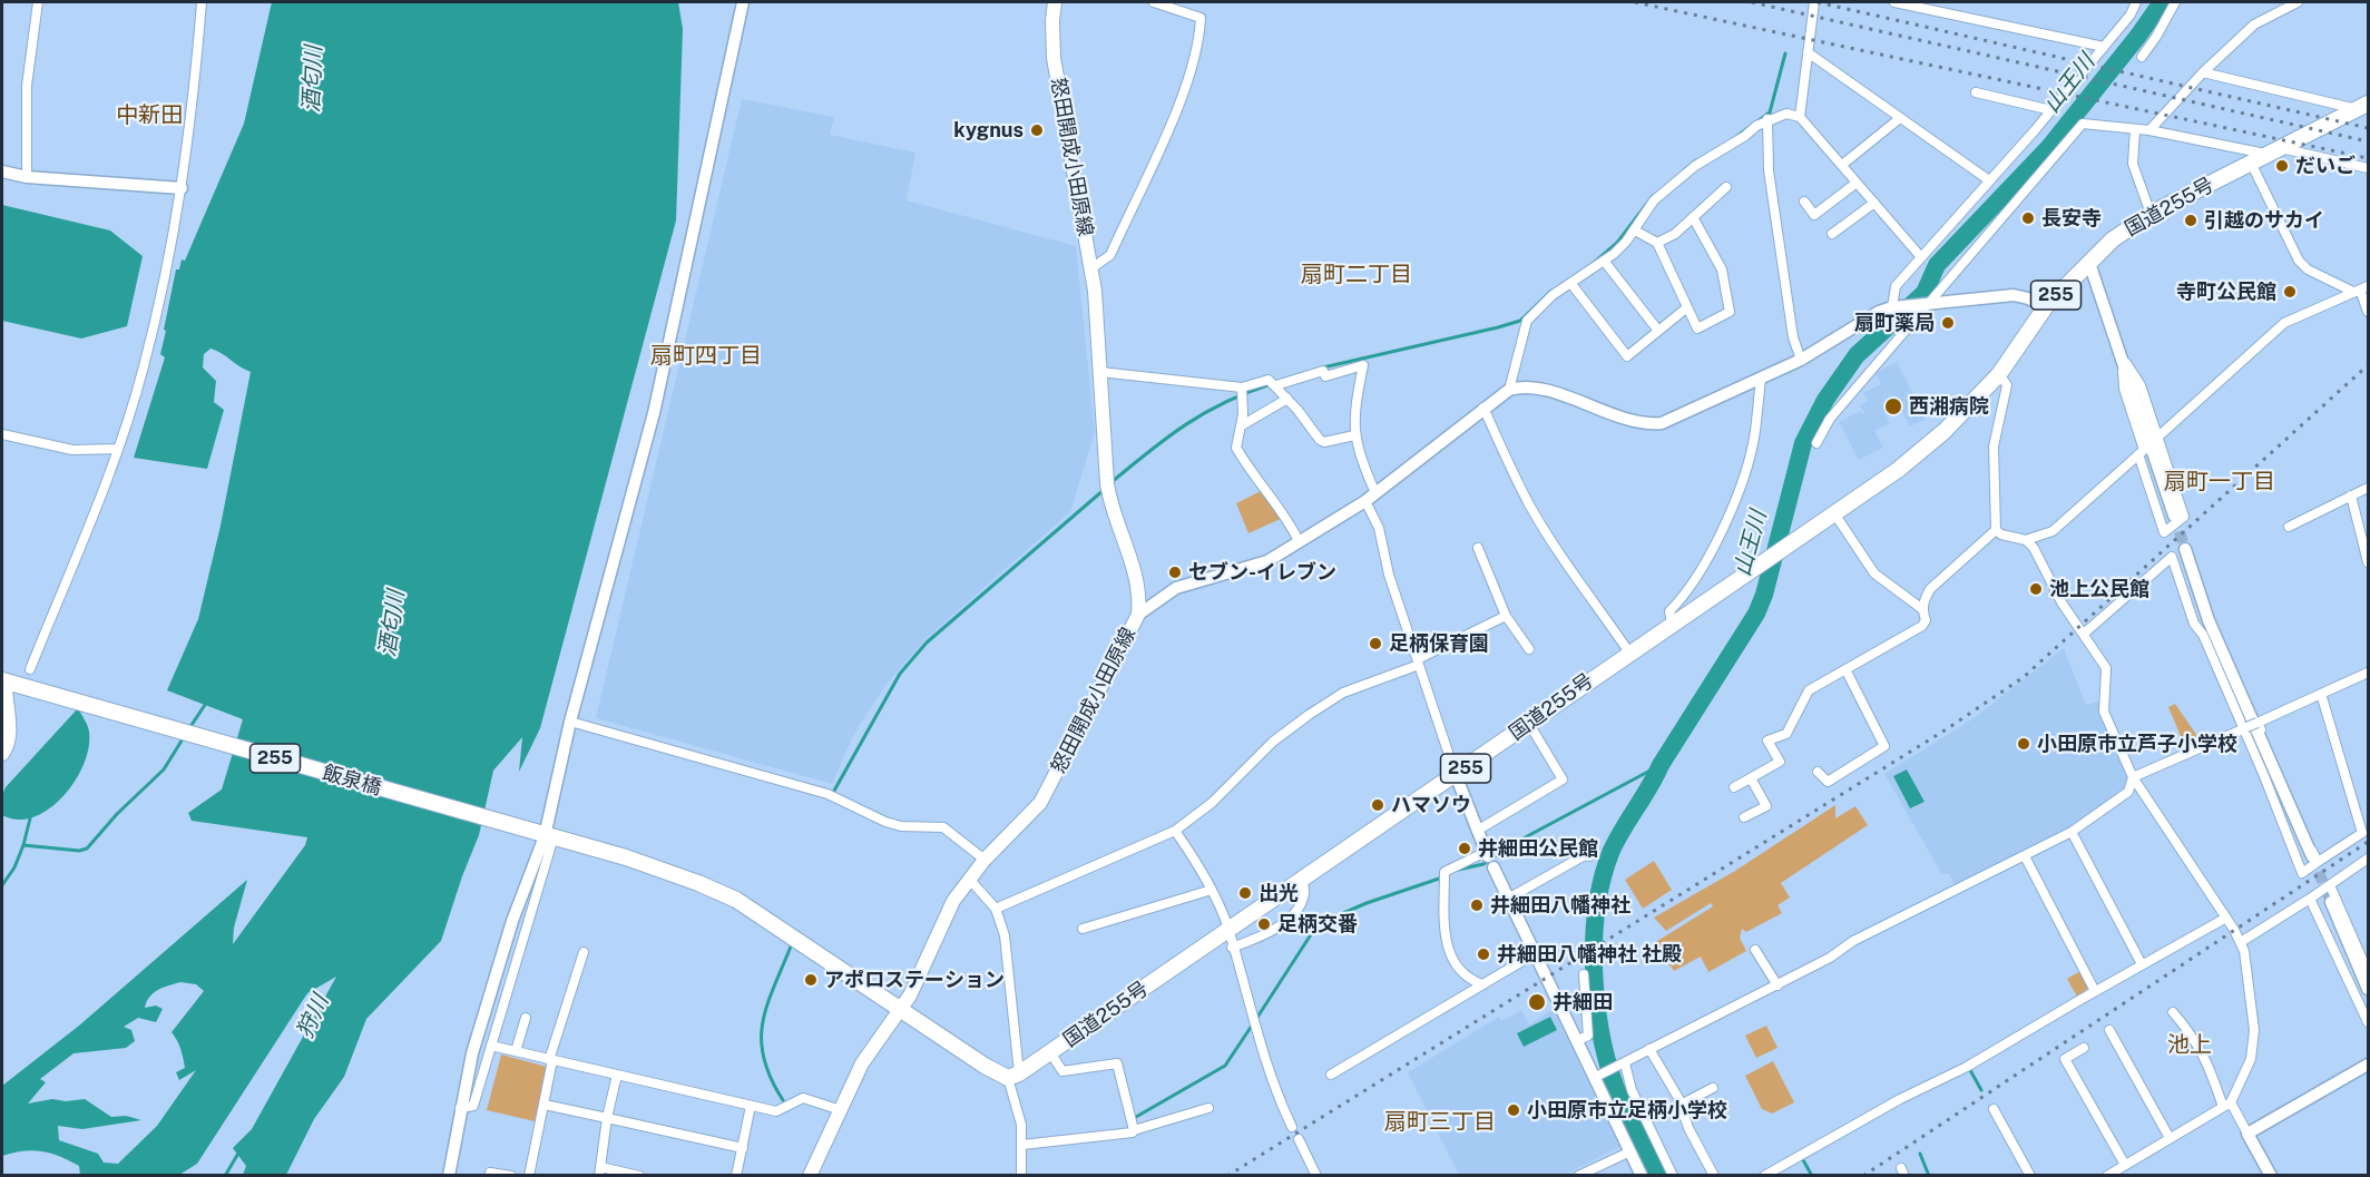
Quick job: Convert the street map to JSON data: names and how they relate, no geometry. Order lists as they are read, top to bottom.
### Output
{
  "streets": {
    "highway": ["国道255号", "255", "飯泉橋"],
    "main road": ["怒田開成小田原線"]
  },
  "crossings": [
    ["怒田開成小田原線", "255"],
    ["国道255号", "255"],
    ["255", "飯泉橋"]
  ],
  "districts": [
    "中新田",
    "扇町二丁目",
    "扇町四丁目",
    "扇町一丁目",
    "池上",
    "扇町三丁目"
  ],
  "water": ["酒匂川", "山王川", "狩川"],
  "places": [
    "kygnus",
    "だいご",
    "長安寺",
    "引越のサカイ",
    "寺町公民館",
    "扇町薬局",
    "西湘病院",
    "セブン-イレブン",
    "池上公民館",
    "足柄保育園",
    "小田原市立芦子小学校",
    "ハマソウ",
    "井細田公民館",
    "出光",
    "井細田八幡神社",
    "足柄交番",
    "井細田八幡神社 社殿",
    "アポロステーション",
    "井細田",
    "小田原市立足柄小学校"
  ]
}
